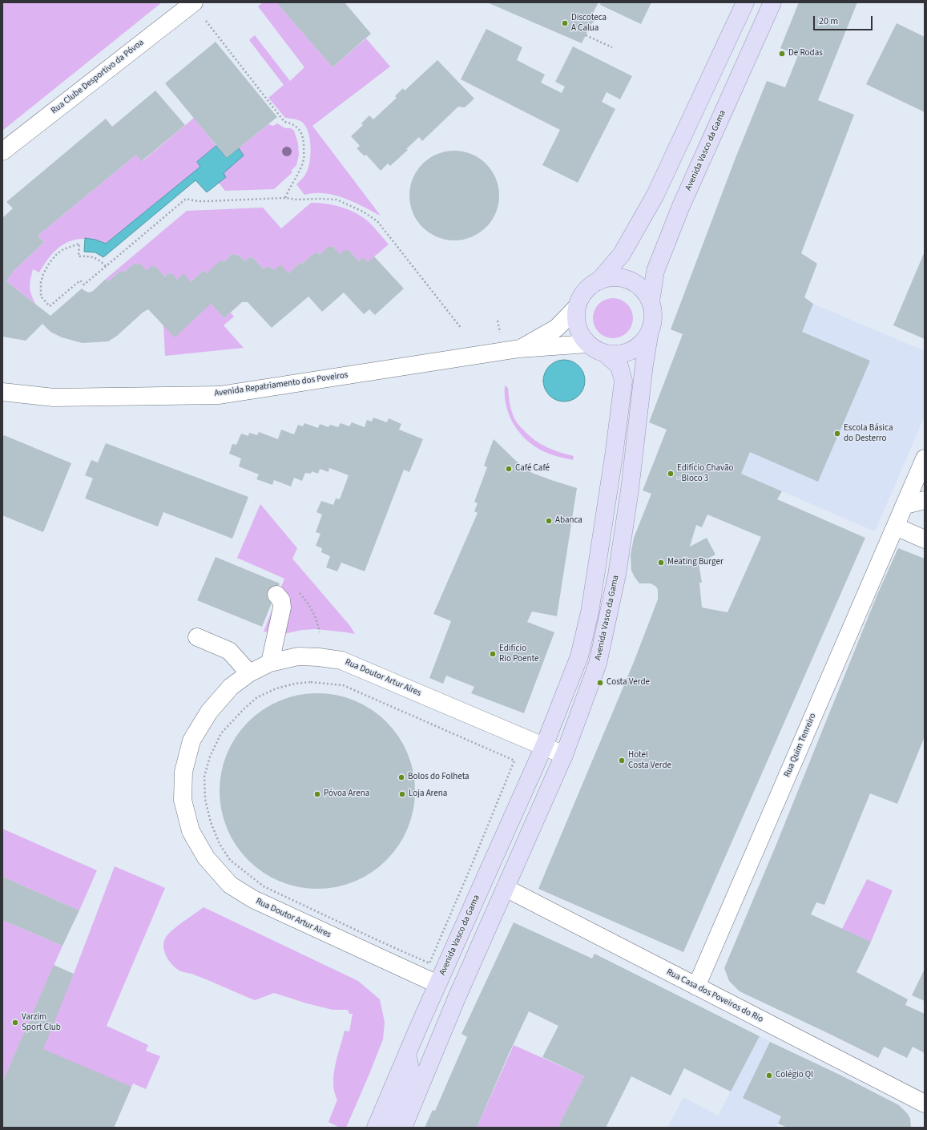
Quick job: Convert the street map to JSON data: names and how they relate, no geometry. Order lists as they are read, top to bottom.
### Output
{
  "streets": {
    "main road": ["Avenida Vasco da Gama"],
    "street": [
      "Rua Clube Desportivo da Póvoa",
      "Avenida Repatriamento dos Poveiros",
      "Rua Doutor Artur Aires",
      "Rua Quim Tenreiro",
      "Rua Casa dos Poveiros do Rio"
    ]
  },
  "crossings": [
    ["Avenida Vasco da Gama", "Avenida Repatriamento dos Poveiros"],
    ["Avenida Vasco da Gama", "Rua Doutor Artur Aires"],
    ["Avenida Vasco da Gama", "Rua Casa dos Poveiros do Rio"],
    ["Rua Quim Tenreiro", "Rua Casa dos Poveiros do Rio"]
  ],
  "places": [
    "Discoteca A Calua",
    "De Rodas",
    "Escola Básica do Desterro",
    "Café Café",
    "Edifício Chavão - Bloco 3",
    "Abanca",
    "Meating Burger",
    "Edifício Rio Poente",
    "Costa Verde",
    "Hotel Costa Verde",
    "Bolos do Folheta",
    "Póvoa Arena",
    "Loja Arena",
    "Varzim Sport Club",
    "Colégio QI"
  ],
  "scale_bar": "20 m"
}
